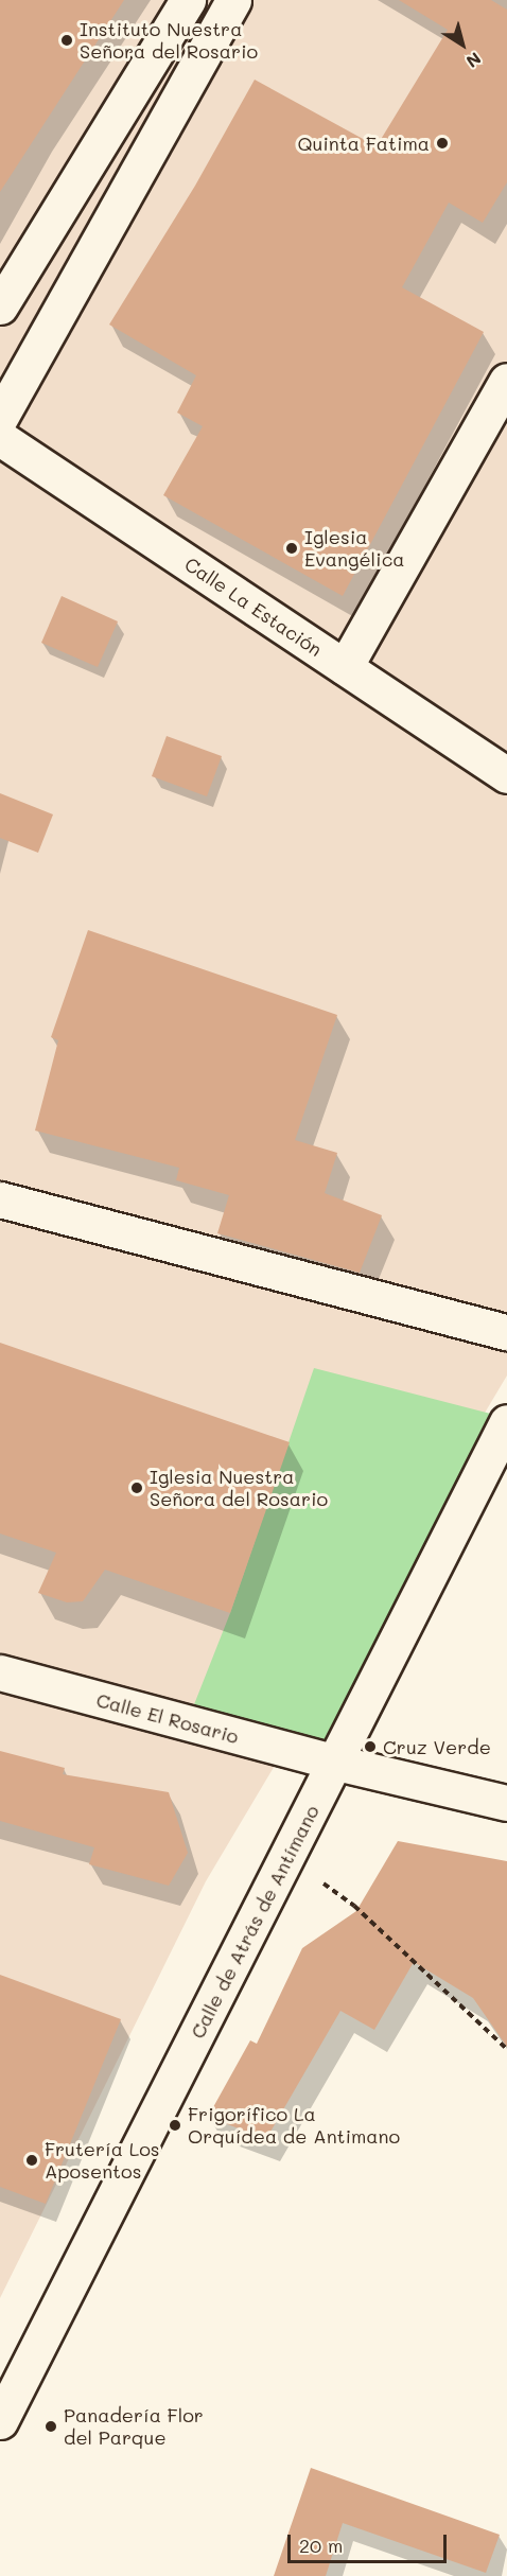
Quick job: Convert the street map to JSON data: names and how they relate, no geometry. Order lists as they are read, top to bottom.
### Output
{
  "streets": {
    "street": ["Calle La Estación", "Calle El Rosario", "Calle de Atrás de Antímano"]
  },
  "crossings": [
    ["Calle El Rosario", "Calle de Atrás de Antímano"]
  ],
  "places": [
    "Instituto Nuestra Señora del Rosario",
    "Quinta Fatima",
    "Iglesia Evangélica",
    "Iglesia Nuestra Señora del Rosario",
    "Cruz Verde",
    "Frigorífico La Orquídea de Antimano",
    "Frutería Los Aposentos",
    "Panadería Flor del Parque"
  ],
  "scale_bar": "20 m",
  "north": "bottom right"
}
